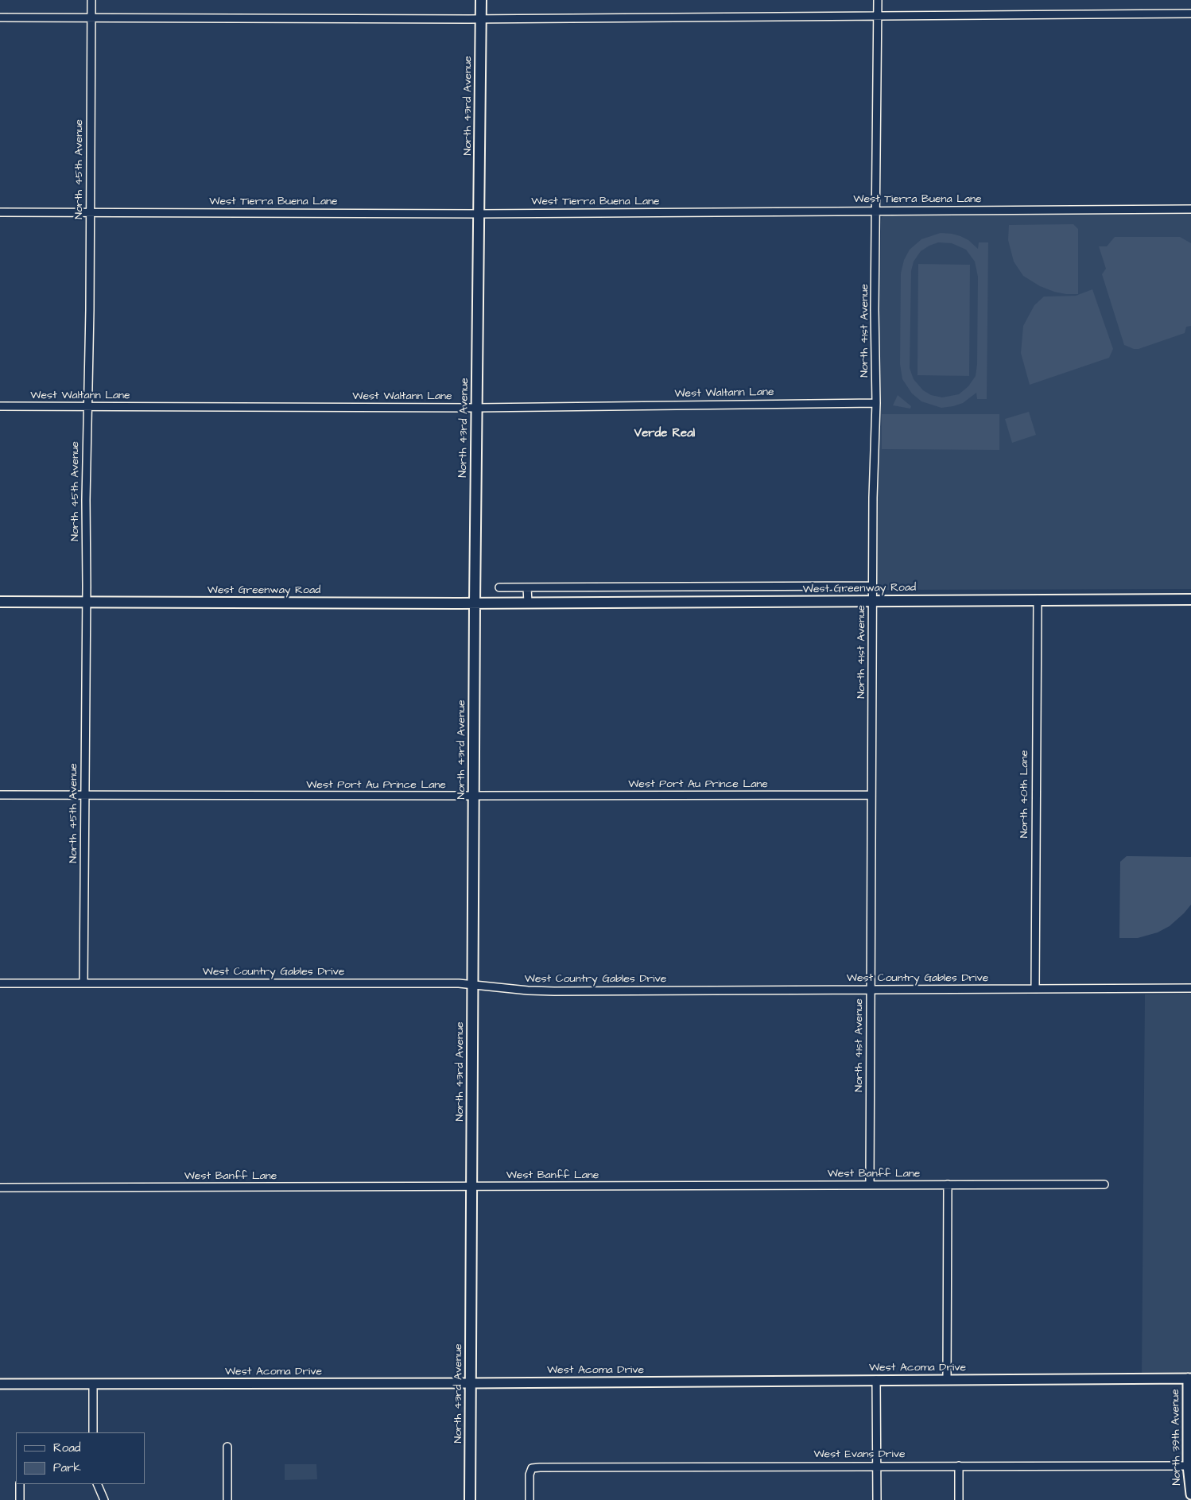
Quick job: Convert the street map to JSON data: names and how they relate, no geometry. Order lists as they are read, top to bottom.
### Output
{
  "streets": {
    "main road": ["North 43rd Avenue", "West Greenway Road"],
    "street": [
      "North 45th Avenue",
      "West Tierra Buena Lane",
      "North 41st Avenue",
      "West Waltann Lane",
      "West Port Au Prince Lane",
      "North 40th Lane",
      "West Country Gables Drive",
      "West Banff Lane",
      "West Acoma Drive",
      "North 39th Avenue",
      "West Evans Drive"
    ]
  },
  "crossings": [
    ["North 43rd Avenue", "West Tierra Buena Lane"],
    ["North 43rd Avenue", "West Waltann Lane"],
    ["North 43rd Avenue", "West Greenway Road"],
    ["North 43rd Avenue", "West Port Au Prince Lane"],
    ["North 43rd Avenue", "West Country Gables Drive"],
    ["North 43rd Avenue", "West Banff Lane"],
    ["North 43rd Avenue", "West Acoma Drive"],
    ["North 45th Avenue", "West Tierra Buena Lane"],
    ["North 45th Avenue", "West Waltann Lane"],
    ["North 45th Avenue", "West Greenway Road"],
    ["North 45th Avenue", "West Port Au Prince Lane"],
    ["North 45th Avenue", "West Country Gables Drive"],
    ["West Tierra Buena Lane", "North 41st Avenue"],
    ["North 41st Avenue", "West Waltann Lane"],
    ["North 41st Avenue", "West Greenway Road"],
    ["North 41st Avenue", "West Port Au Prince Lane"],
    ["North 41st Avenue", "West Country Gables Drive"],
    ["North 41st Avenue", "West Banff Lane"],
    ["West Greenway Road", "North 40th Lane"],
    ["North 40th Lane", "West Country Gables Drive"],
    ["West Acoma Drive", "North 39th Avenue"],
    ["North 39th Avenue", "West Evans Drive"]
  ],
  "districts": ["Verde Real"],
  "legend": ["Road", "Park"]
}
